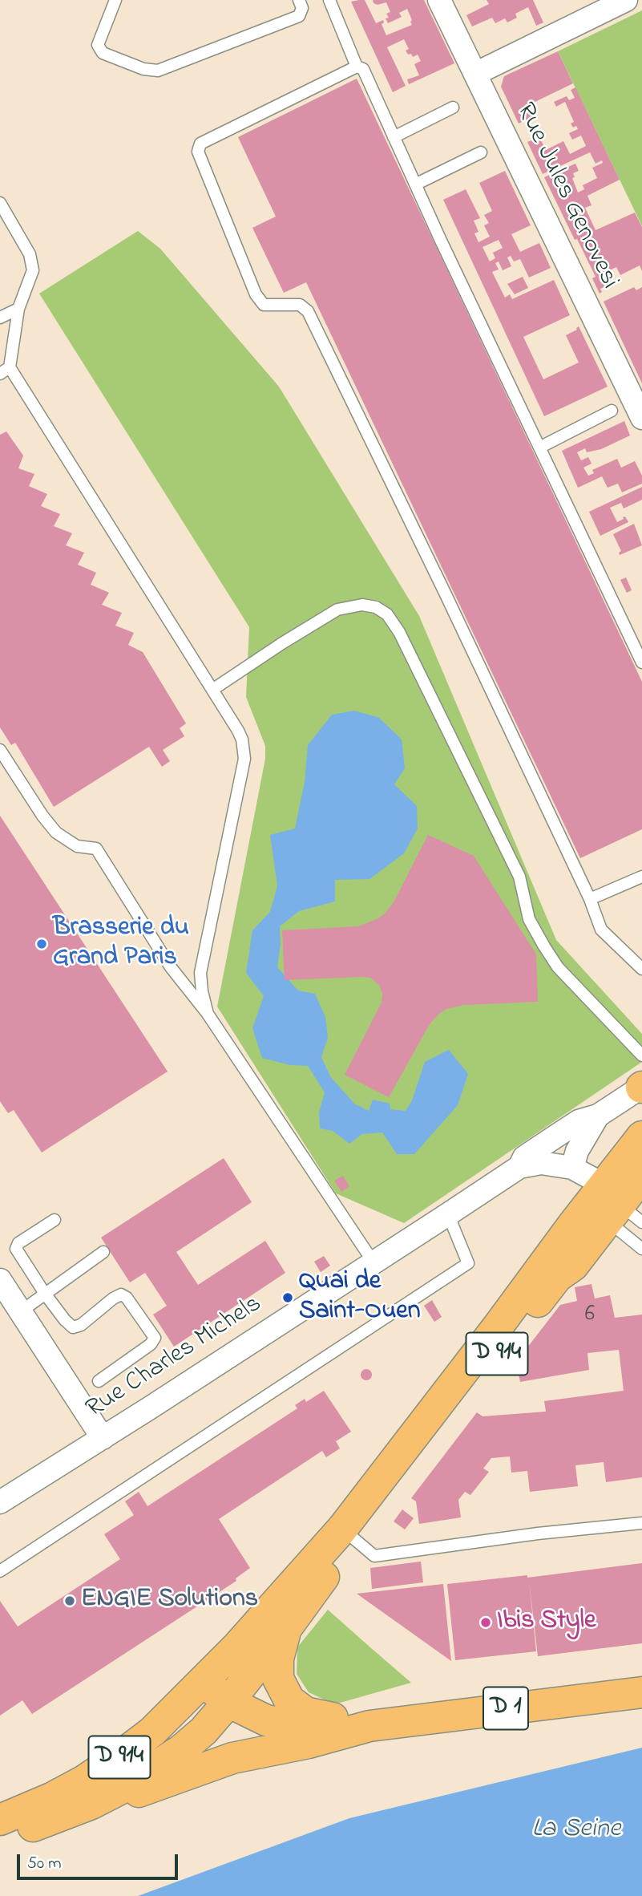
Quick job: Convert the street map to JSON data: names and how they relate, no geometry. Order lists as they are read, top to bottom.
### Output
{
  "streets": {
    "main road": ["D 914", "D 1"],
    "street": ["Rue Jules Genovesi", "Rue Charles Michels"]
  },
  "crossings": [
    ["D 914", "Rue Charles Michels"],
    ["D 914", "D 1"]
  ],
  "water": ["La Seine"],
  "places": [
    "Brasserie du Grand Paris",
    "Quai de Saint-Ouen",
    "ENGIE Solutions",
    "Ibis Style"
  ],
  "house_numbers": ["6"],
  "scale_bar": "50 m"
}
